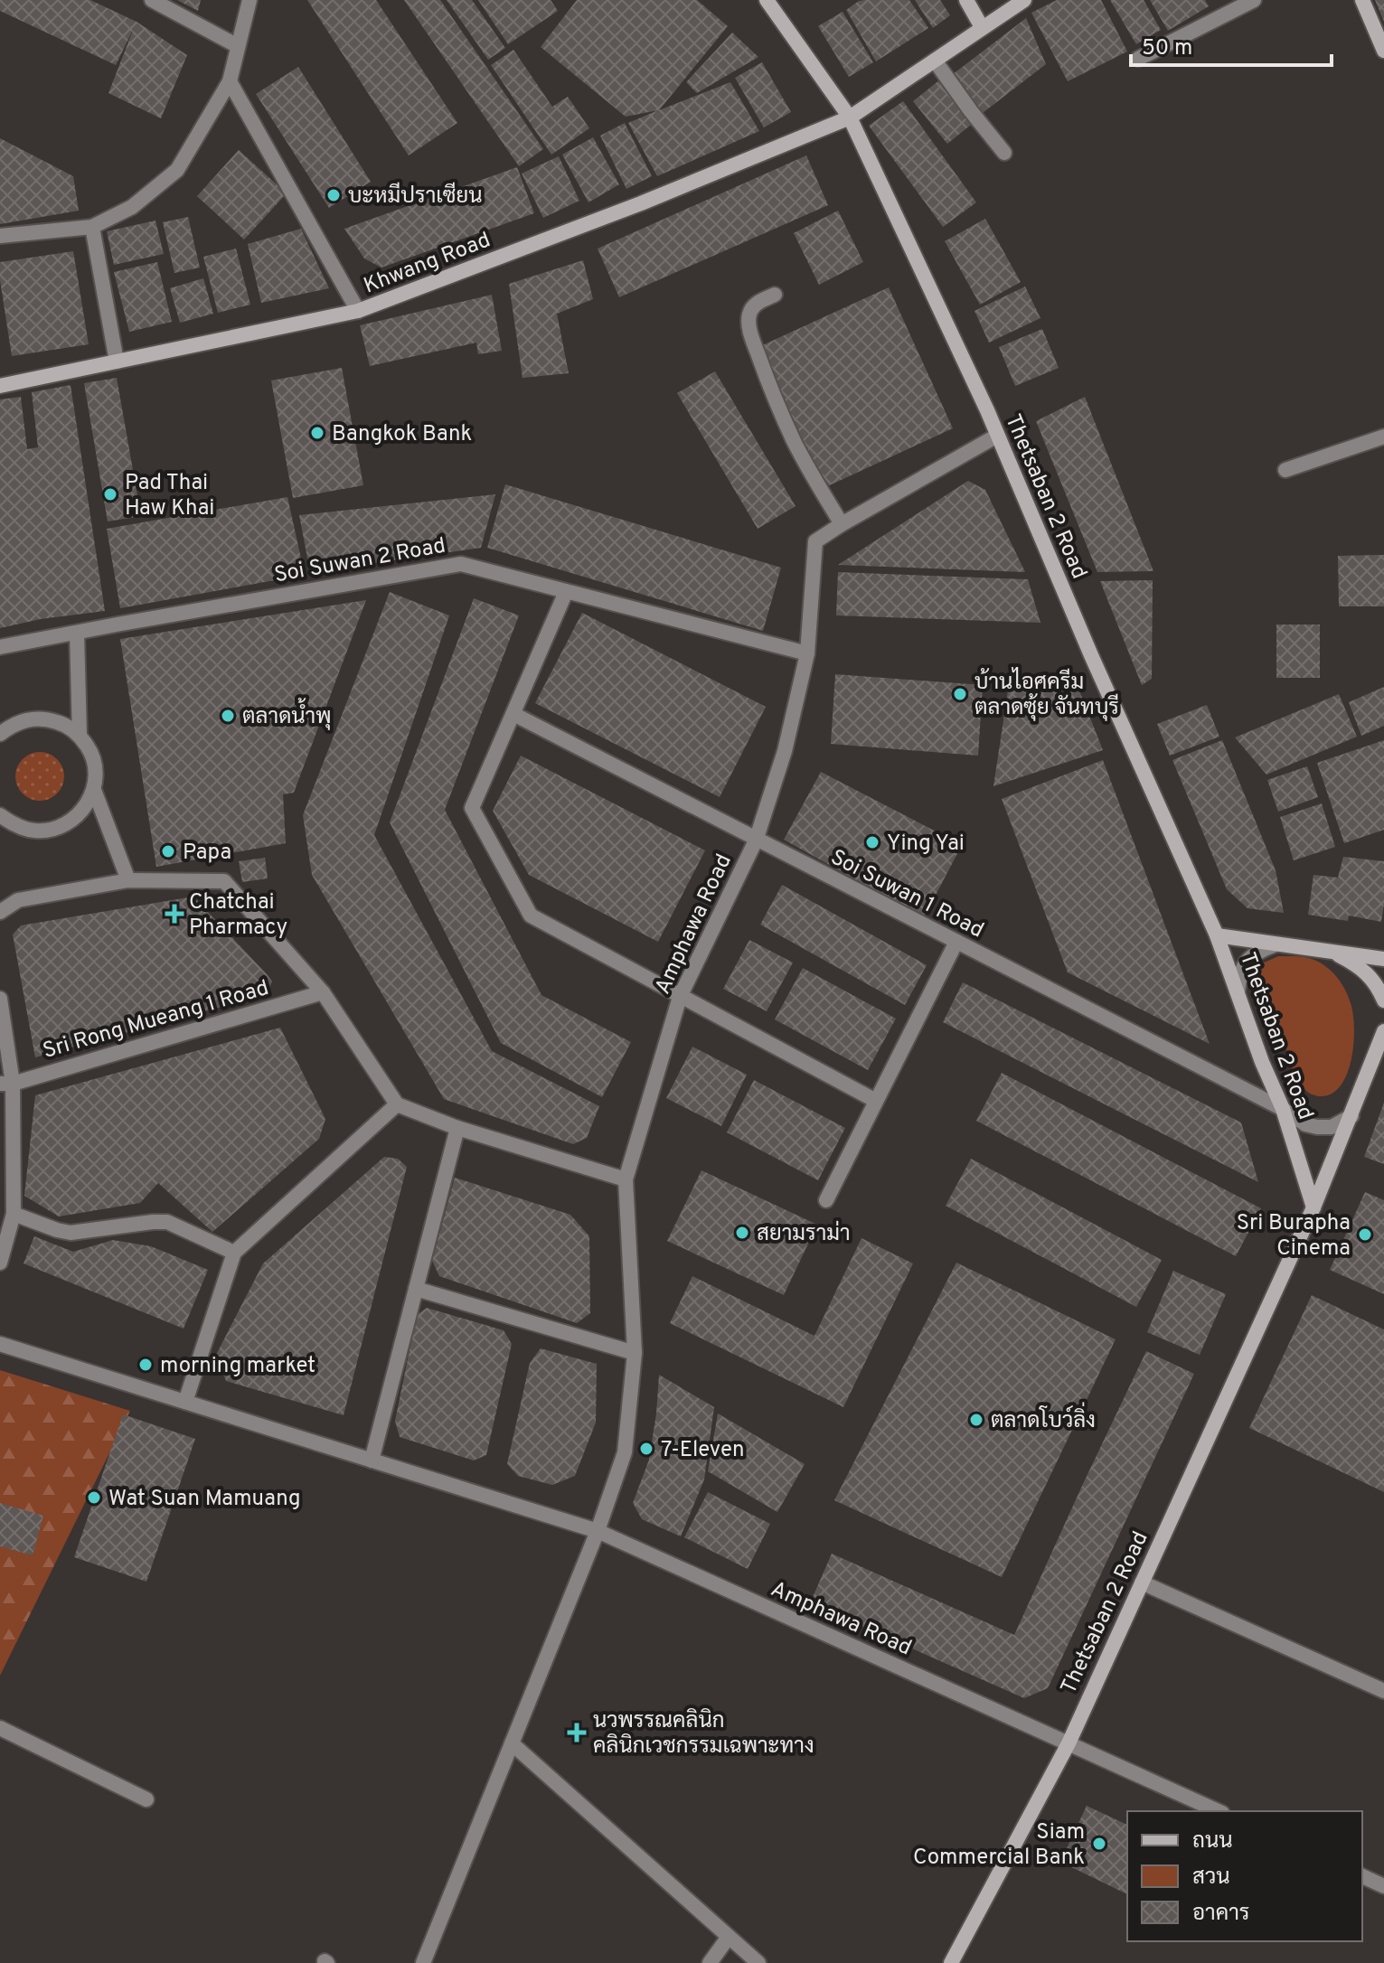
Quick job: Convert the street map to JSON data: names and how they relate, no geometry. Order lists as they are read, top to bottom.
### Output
{
  "streets": {
    "street": [
      "Khwang Road",
      "Thetsaban 2 Road",
      "Soi Suwan 2 Road",
      "Soi Suwan 1 Road",
      "Amphawa Road",
      "Sri Rong Mueang 1 Road"
    ]
  },
  "crossings": [
    ["Khwang Road", "Thetsaban 2 Road"],
    ["Thetsaban 2 Road", "Soi Suwan 1 Road"],
    ["Thetsaban 2 Road", "Amphawa Road"],
    ["Soi Suwan 2 Road", "Amphawa Road"],
    ["Soi Suwan 1 Road", "Amphawa Road"]
  ],
  "places": {
    "other": [
      "บะหมีปราเซียน",
      "Bangkok Bank",
      "Pad Thai Haw Khai",
      "บ้านไอศครีม ตลาดซุ้ย จันทบุรี",
      "ตลาดน้ำพุ",
      "Ying Yai",
      "Papa",
      "สยามราม่า",
      "Sri Burapha Cinema",
      "morning market",
      "ตลาดโบว์ลิ่ง",
      "7-Eleven",
      "Wat Suan Mamuang",
      "Siam Commercial Bank"
    ],
    "health": ["Chatchai Pharmacy", "นวพรรณคลินิก คลินิกเวชกรรมเฉพาะทาง"]
  },
  "legend": ["ถนน", "สวน", "อาคาร"],
  "scale_bar": "50 m"
}
